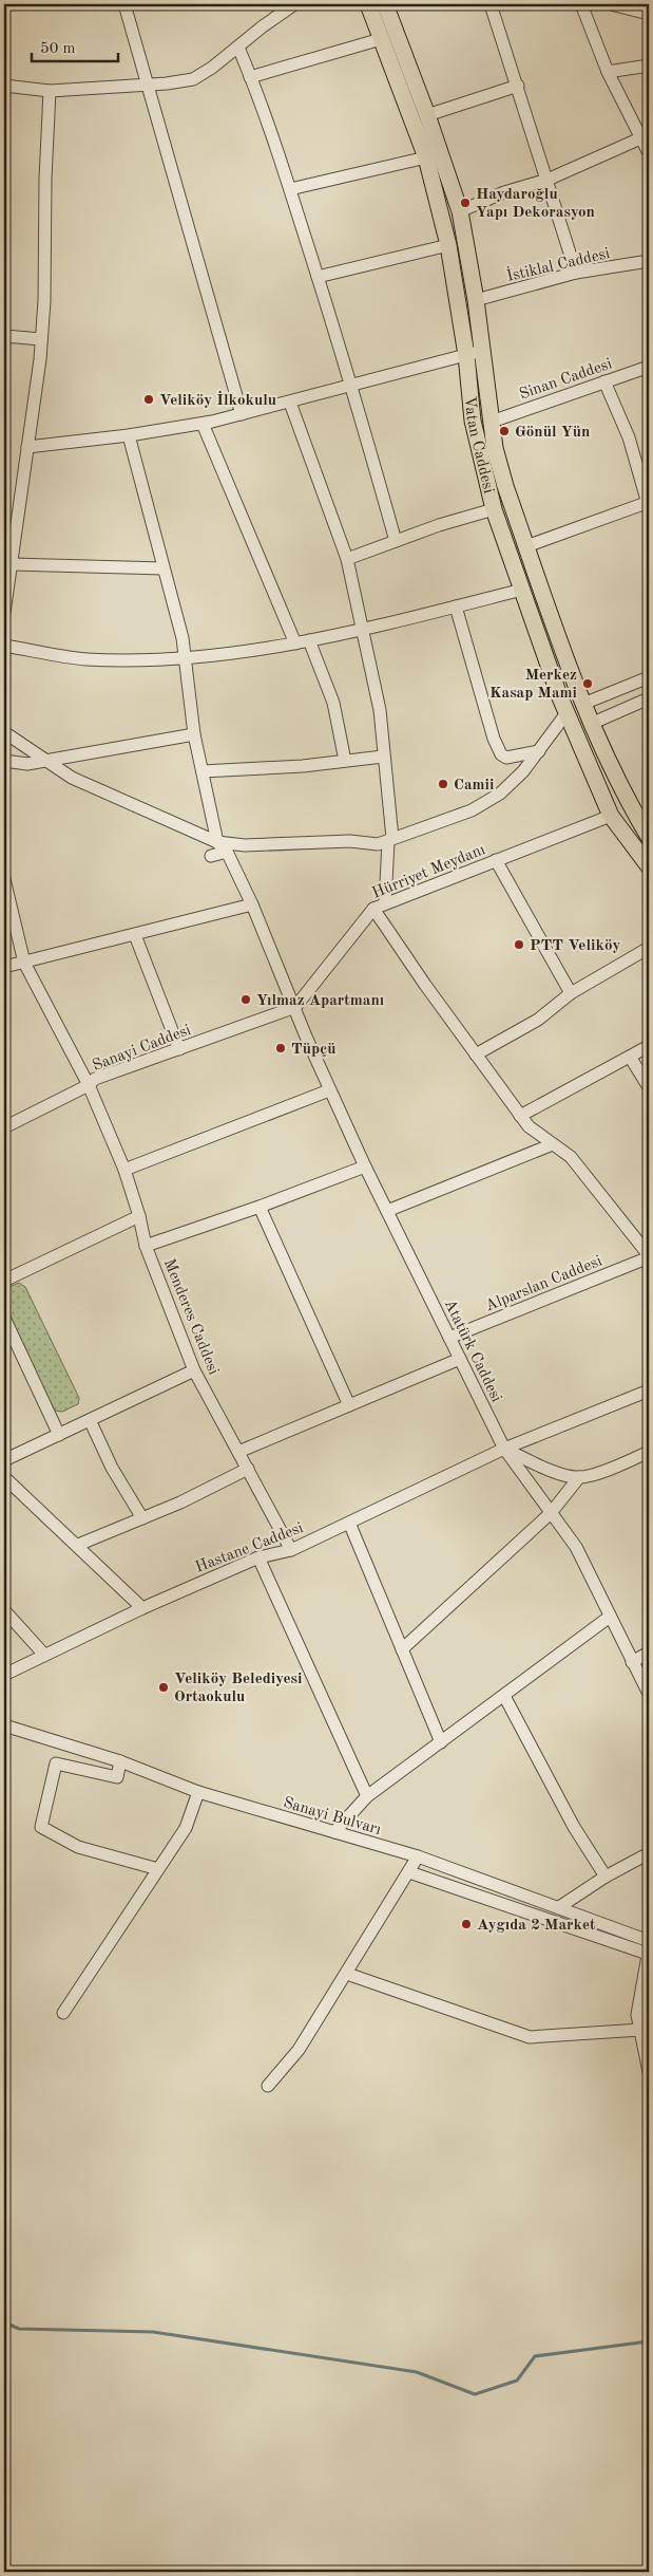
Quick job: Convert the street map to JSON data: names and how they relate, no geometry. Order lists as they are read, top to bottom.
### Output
{
  "streets": {
    "main road": ["Vatan Caddesi"],
    "street": [
      "İstiklal Caddesi",
      "Sinan Caddesi",
      "Hürriyet Meydanı",
      "Sanayi Caddesi",
      "Alparslan Caddesi",
      "Menderes Caddesi",
      "Atatürk Caddesi",
      "Hastane Caddesi",
      "Sanayi Bulvarı"
    ]
  },
  "crossings": [
    ["İstiklal Caddesi", "Vatan Caddesi"],
    ["Sinan Caddesi", "Vatan Caddesi"],
    ["Vatan Caddesi", "Hürriyet Meydanı"],
    ["Hürriyet Meydanı", "Sanayi Caddesi"],
    ["Hürriyet Meydanı", "Atatürk Caddesi"],
    ["Sanayi Caddesi", "Menderes Caddesi"],
    ["Sanayi Caddesi", "Atatürk Caddesi"],
    ["Alparslan Caddesi", "Atatürk Caddesi"],
    ["Menderes Caddesi", "Hastane Caddesi"],
    ["Atatürk Caddesi", "Hastane Caddesi"]
  ],
  "places": [
    "Haydaroğlu Yapı Dekorasyon",
    "Veliköy İlkokulu",
    "Gönül Yün",
    "Merkez Kasap Mami",
    "Camii",
    "PTT Veliköy",
    "Yılmaz Apartmanı",
    "Tüpçü",
    "Veliköy Belediyesi Ortaokulu",
    "Aygıda 2 Market"
  ],
  "scale_bar": "50 m"
}
